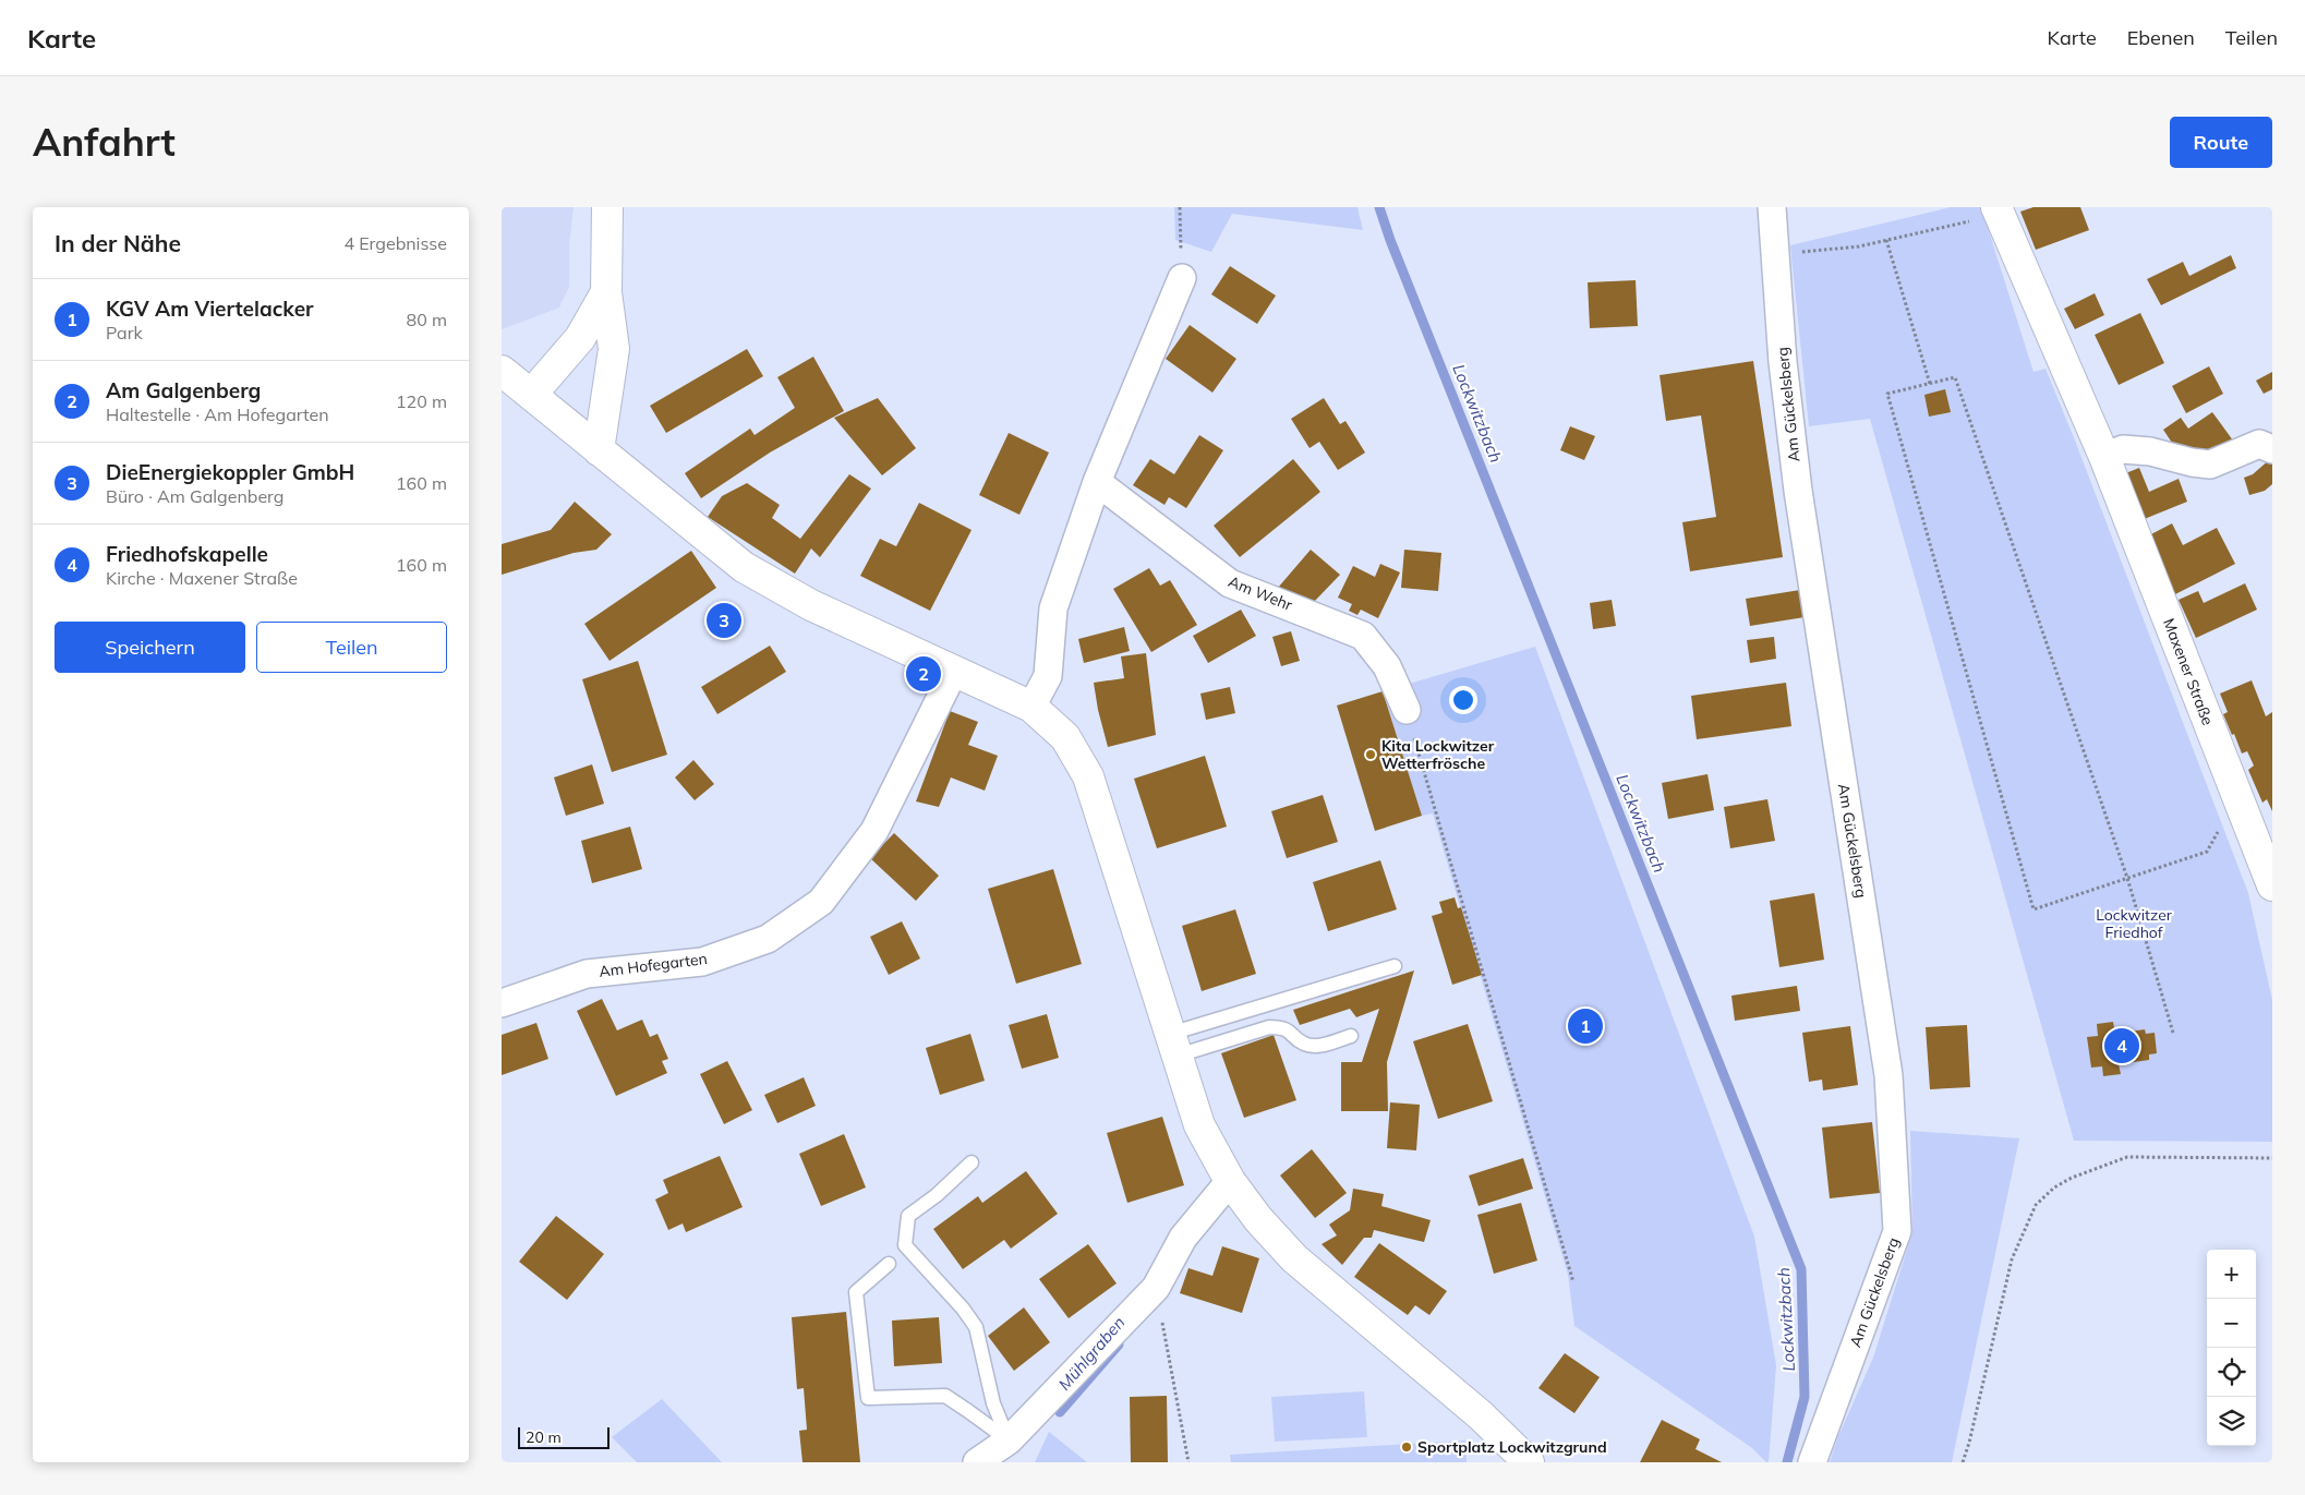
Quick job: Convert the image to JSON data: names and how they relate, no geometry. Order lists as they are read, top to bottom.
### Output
{
  "streets": {
    "main road": ["Maxener Straße"],
    "street": ["Am Gückelsberg", "Am Wehr", "Am Hofegarten"]
  },
  "water": ["Lockwitzbach", "Mühlgraben"],
  "parks": ["Lockwitzer Friedhof"],
  "places": ["Kita Lockwitzer Wetterfrösche", "Sportplatz Lockwitzgrund"],
  "scale_bar": "20 m",
  "page": {
    "header": "Karte",
    "nav": ["Karte", "Ebenen", "Teilen"],
    "buttons": [
      "Route",
      ["Speichern", "Teilen"]
    ],
    "title": "Anfahrt",
    "heading": ["In der Nähe", "4 Ergebnisse"],
    "list": [
      {
        "mark": "1",
        "name": "KGV Am Viertelacker",
        "note": "Park",
        "value": "80 m"
      },
      {
        "mark": "2",
        "name": "Am Galgenberg",
        "note": "Haltestelle · Am Hofegarten",
        "value": "120 m"
      },
      {
        "mark": "3",
        "name": "DieEnergiekoppler GmbH",
        "note": "Büro · Am Galgenberg",
        "value": "160 m"
      },
      {
        "mark": "4",
        "name": "Friedhofskapelle",
        "note": "Kirche · Maxener Straße",
        "value": "160 m"
      }
    ],
    "pins": [
      "3",
      "2",
      "1",
      "4"
    ],
    "map_buttons": ["+", "−"],
    "scale": "20 m"
  }
}
